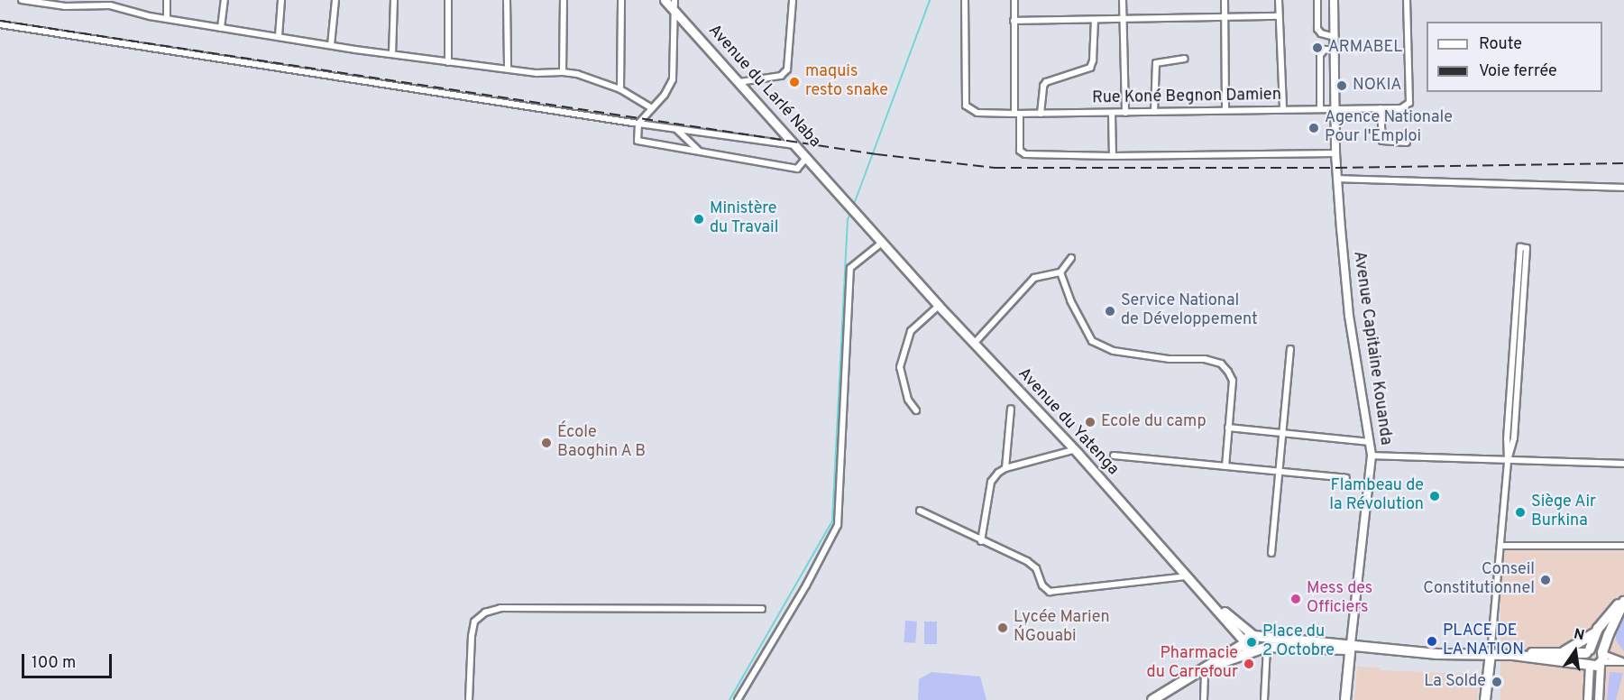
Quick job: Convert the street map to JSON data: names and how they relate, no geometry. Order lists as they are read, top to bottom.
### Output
{
  "streets": {
    "highway": ["Avenue Capitaine Kouanda"],
    "main road": ["Avenue du Larlé Naba", "Avenue du Yatenga"],
    "street": ["Rue Koné Begnon Damien"]
  },
  "crossings": [
    ["Avenue du Larlé Naba", "Avenue du Yatenga"],
    ["Rue Koné Begnon Damien", "Avenue Capitaine Kouanda"]
  ],
  "places": [
    "ARMABEL",
    "maquis resto snake",
    "NOKIA",
    "Agence Nationale Pour l'Emploi",
    "Ministère du Travail",
    "Service National de Développement",
    "Ecole du camp",
    "École Baoghin A B",
    "Flambeau de la Révolution",
    "Siège Air Burkina",
    "Conseil Constitutionnel",
    "Mess des Officiers",
    "Lycée Marien N´Gouabi",
    "PLACE DE LA NATION",
    "Place du 2 Octobre",
    "Pharmacie du Carrefour",
    "La Solde"
  ],
  "legend": ["Route", "Voie ferrée"],
  "scale_bar": "100 m",
  "north": "top"
}
